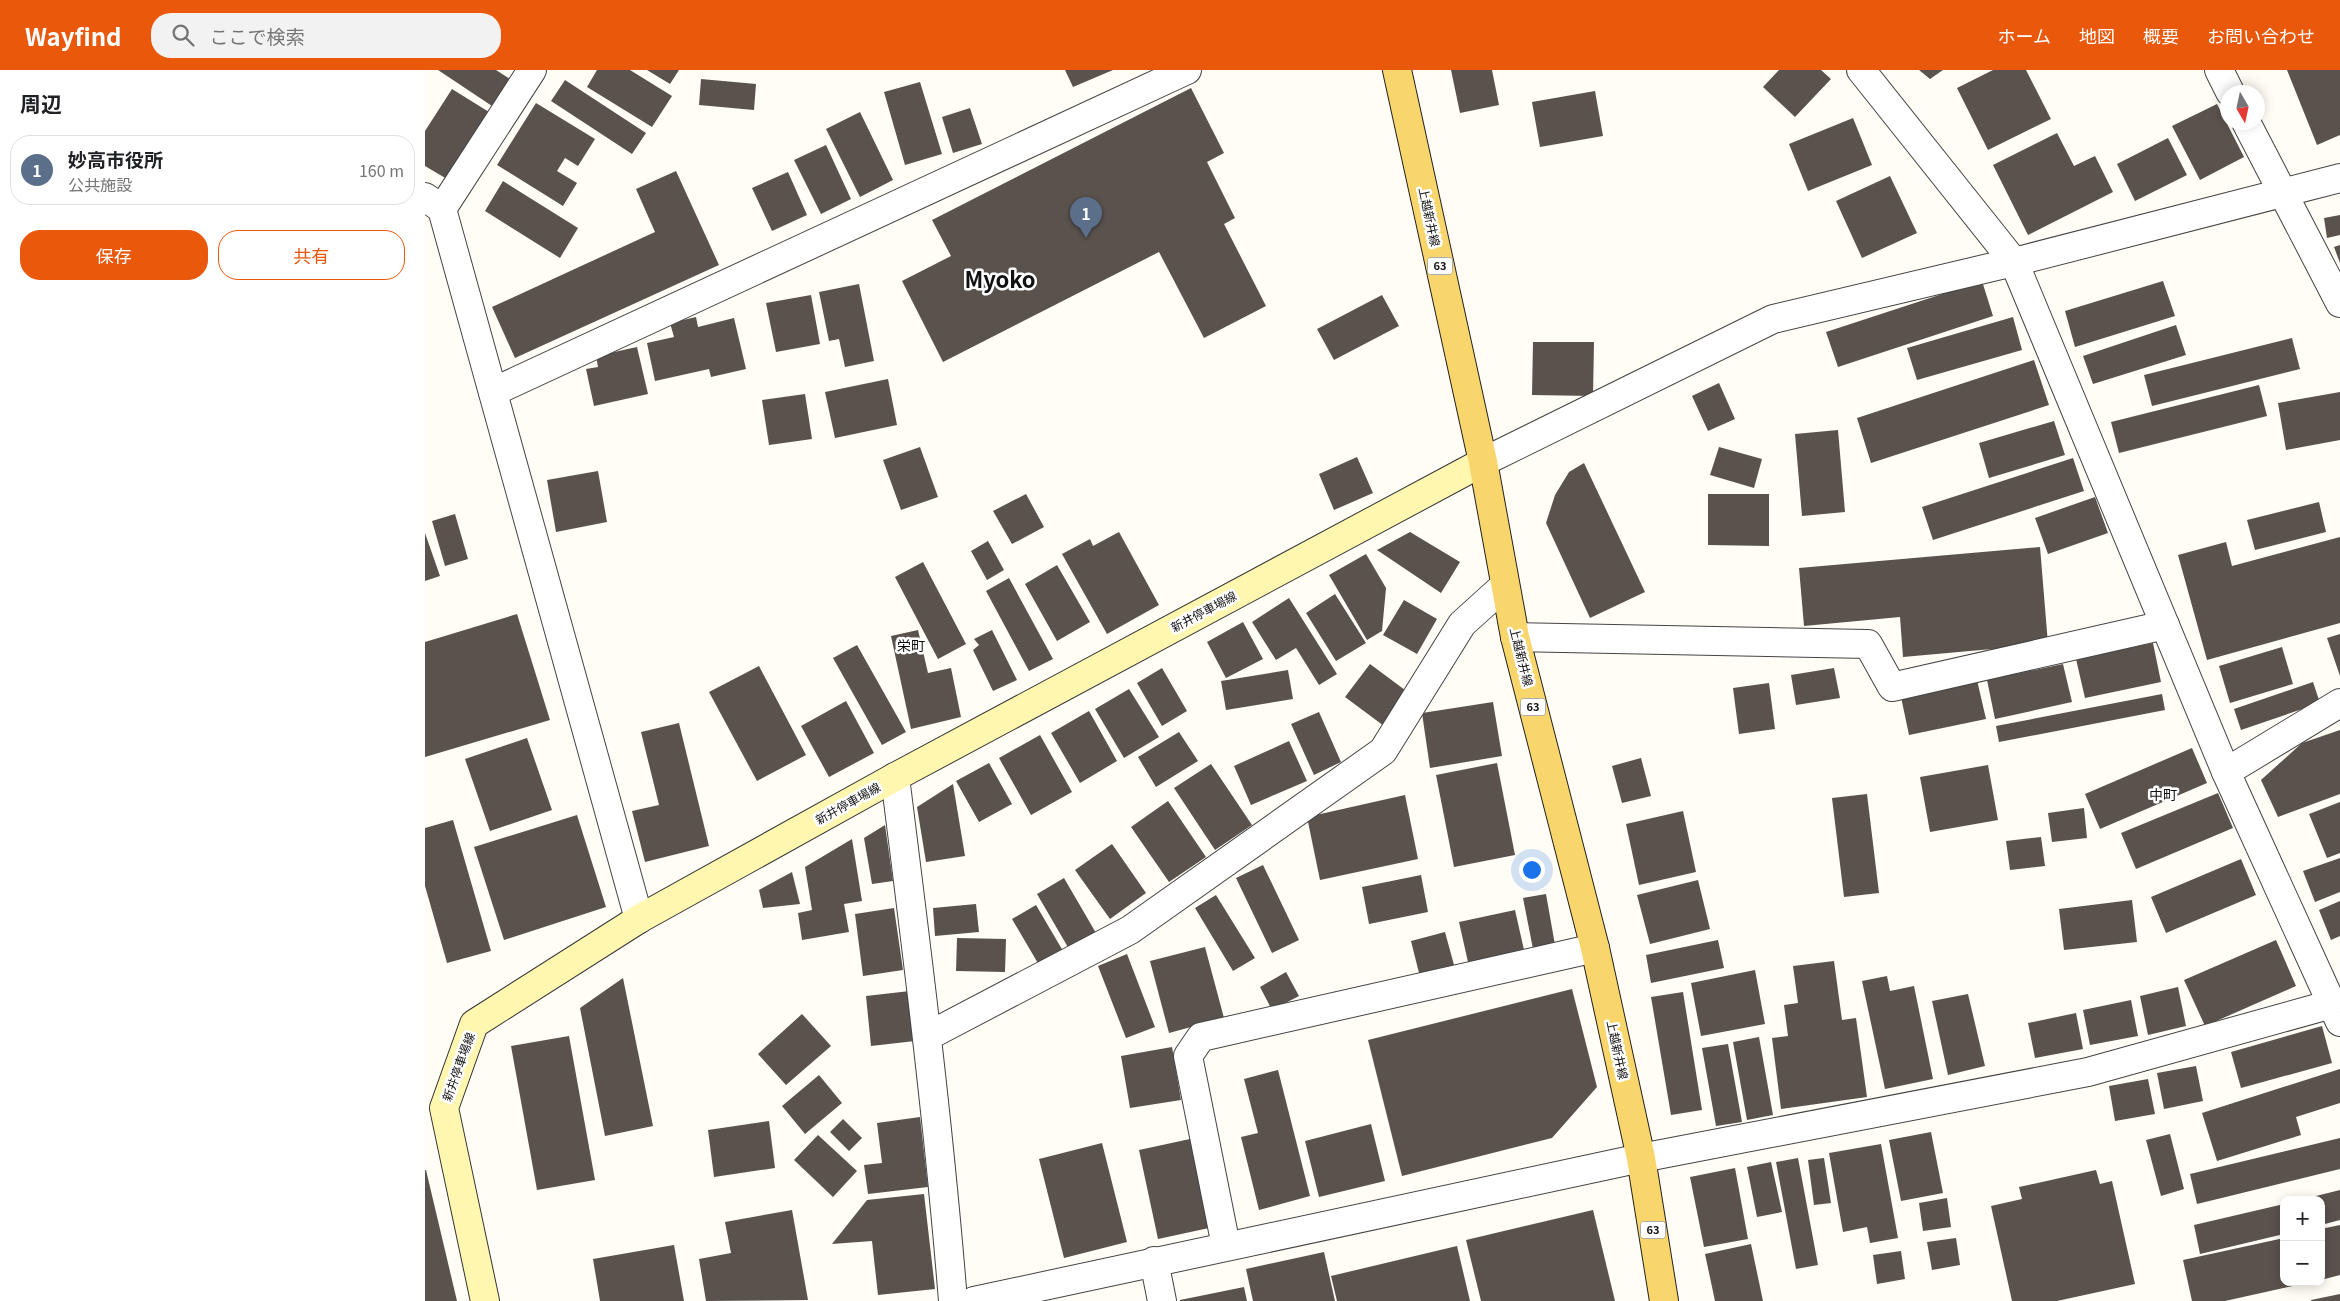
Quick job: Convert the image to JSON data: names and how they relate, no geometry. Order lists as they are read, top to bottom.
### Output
{
  "streets": {
    "main road": ["上越新井線", "63", "新井停車場線"]
  },
  "crossings": [
    ["上越新井線", "新井停車場線"]
  ],
  "districts": ["Myoko", "栄町", "中町"],
  "north": "bottom",
  "page": {
    "header": "Wayfind",
    "search": "ここで検索",
    "nav": [
      "ホーム",
      "地図",
      "概要",
      "お問い合わせ"
    ],
    "heading": "周辺",
    "list": [
      {
        "mark": "1",
        "name": "妙高市役所",
        "note": "公共施設",
        "value": "160 m"
      }
    ],
    "pins": "1",
    "buttons": ["保存", "共有"],
    "map_buttons": ["+", "−"]
  }
}
